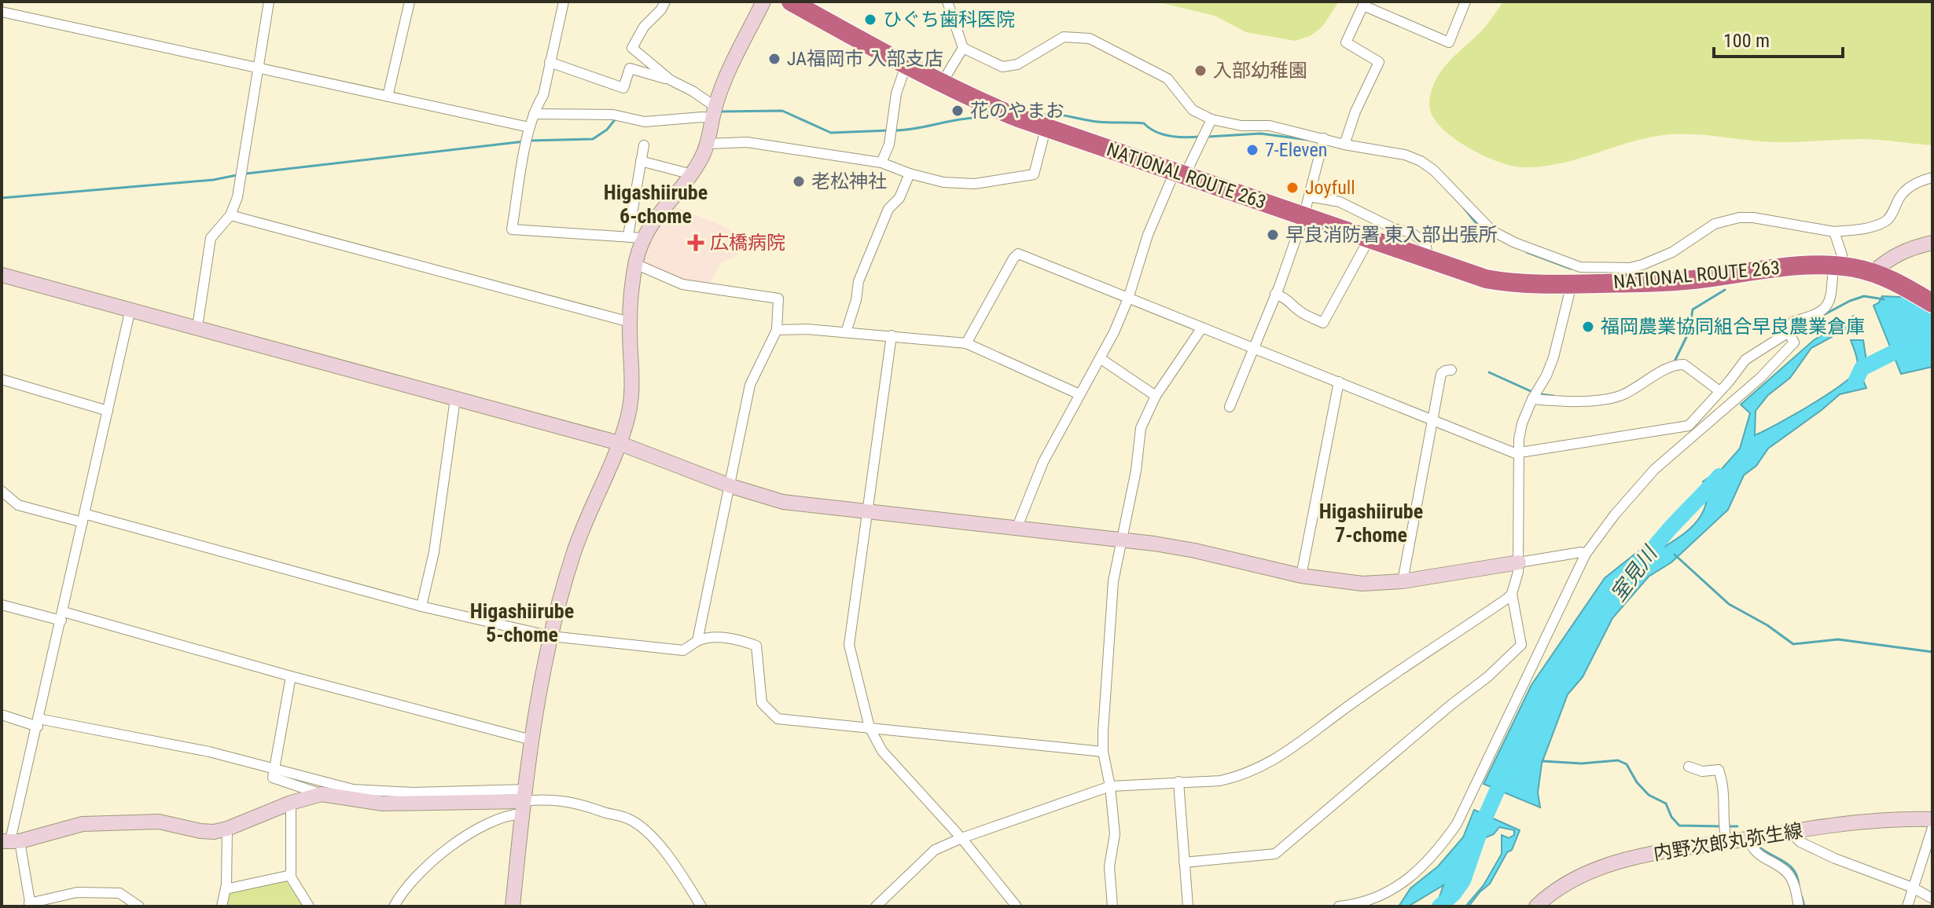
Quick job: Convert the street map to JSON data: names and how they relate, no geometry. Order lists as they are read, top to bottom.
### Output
{
  "streets": {
    "highway": ["NATIONAL ROUTE 263"],
    "street": ["内野次郎丸弥生線"]
  },
  "districts": ["Higashiirube 6-chome", "Higashiirube 7-chome", "Higashiirube 5-chome"],
  "water": ["室見川"],
  "places": {
    "other": [
      "ひぐち歯科医院",
      "JA福岡市 入部支店",
      "入部幼稚園",
      "花のやまお",
      "7-Eleven",
      "老松神社",
      "Joyfull",
      "早良消防署 東入部出張所",
      "福岡農業協同組合早良農業倉庫"
    ],
    "health": ["広橋病院"]
  },
  "scale_bar": "100 m"
}
